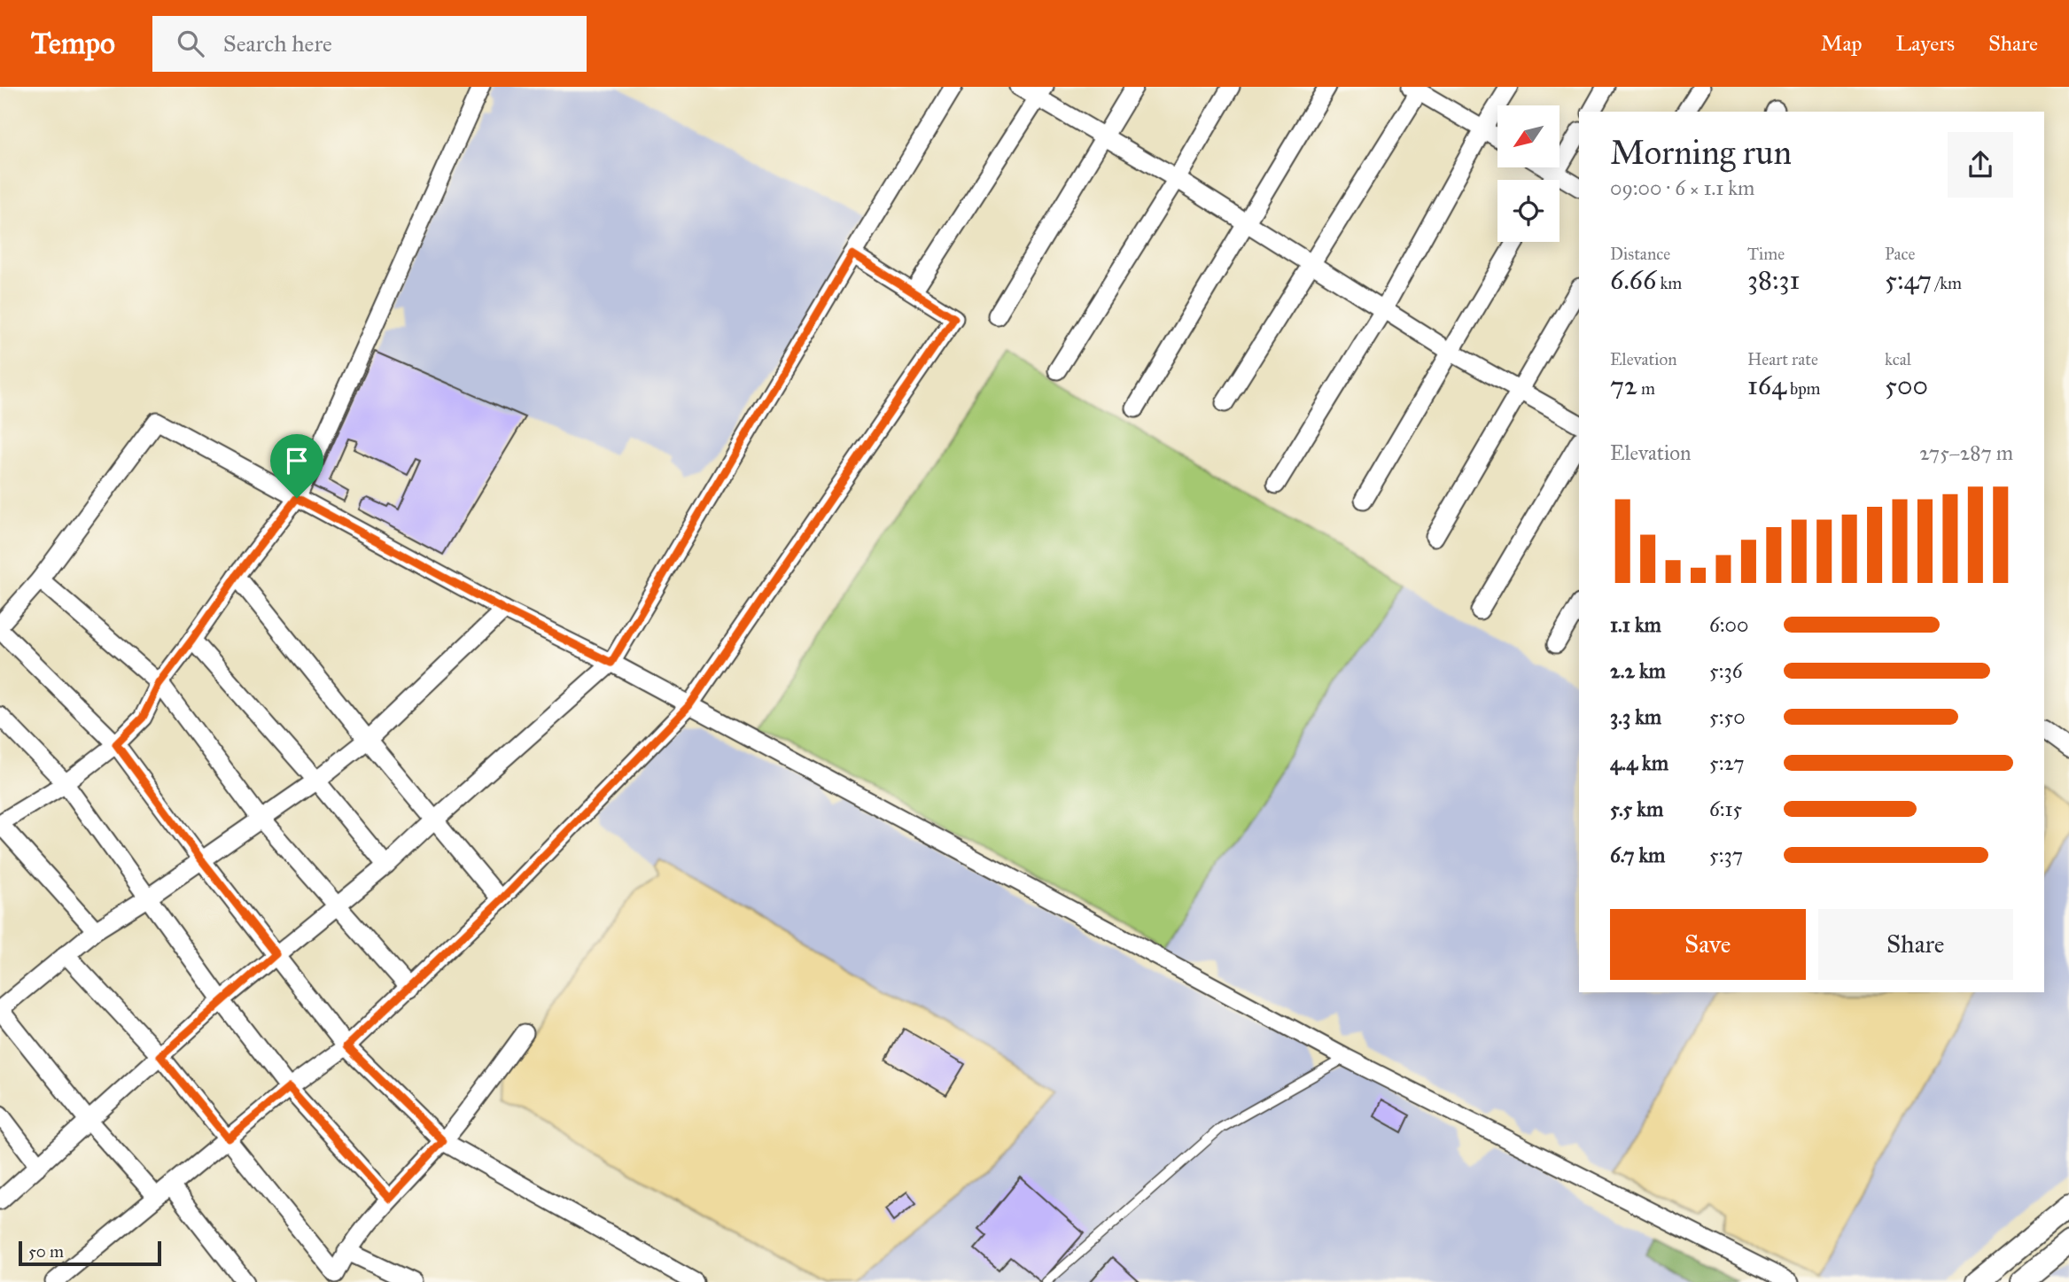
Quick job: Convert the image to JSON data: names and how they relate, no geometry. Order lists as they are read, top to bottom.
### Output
{
  "scale_bar": "50 m",
  "north": "bottom left",
  "page": {
    "header": "Tempo",
    "search": "Search here",
    "nav": ["Map", "Layers", "Share"],
    "heading": ["Morning run", "09:00 · 6 × 1.1 km"],
    "stats": [
      ["Distance", "6.66 km"],
      ["Time", "38:31"],
      ["Pace", "5:47 /km"],
      ["Elevation", "72 m"],
      ["Heart rate", "164 bpm"],
      ["kcal", "500"]
    ],
    "chart": ["Elevation", "275–287 m"],
    "list": [
      {
        "name": "1.1 km",
        "note": "6:00"
      },
      {
        "name": "2.2 km",
        "note": "5:36"
      },
      {
        "name": "3.3 km",
        "note": "5:50"
      },
      {
        "name": "4.4 km",
        "note": "5:27"
      },
      {
        "name": "5.5 km",
        "note": "6:15"
      },
      {
        "name": "6.7 km",
        "note": "5:37"
      }
    ],
    "buttons": ["Save", "Share"],
    "scale": "50 m"
  }
}
